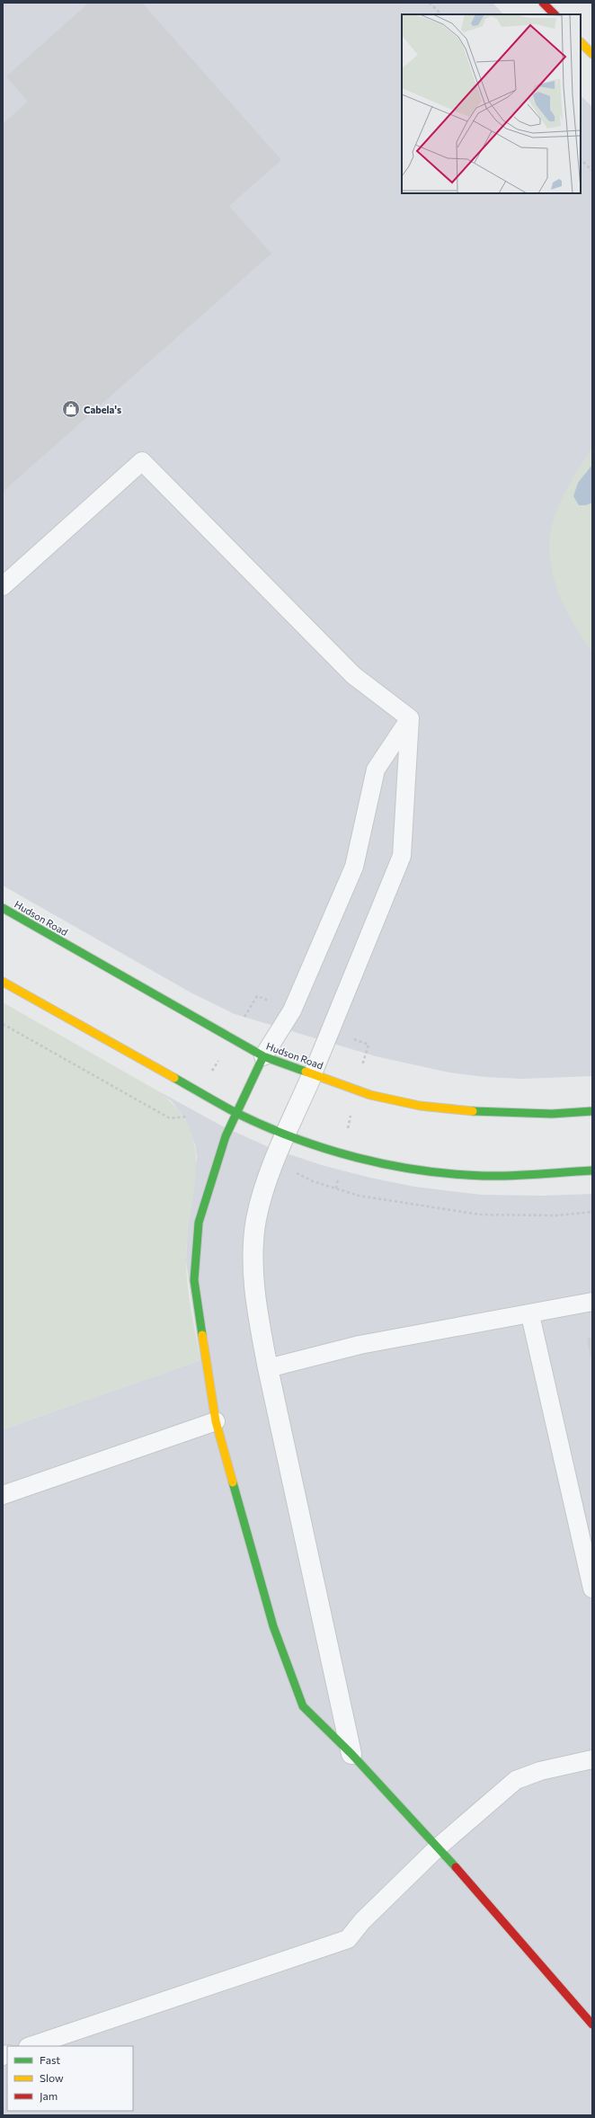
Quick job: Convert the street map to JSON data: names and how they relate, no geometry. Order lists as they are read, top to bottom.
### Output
{
  "streets": {
    "street": ["Hudson Road"]
  },
  "places": {
    "shop": ["Cabela's"]
  },
  "legend": ["Fast", "Slow", "Jam"]
}
